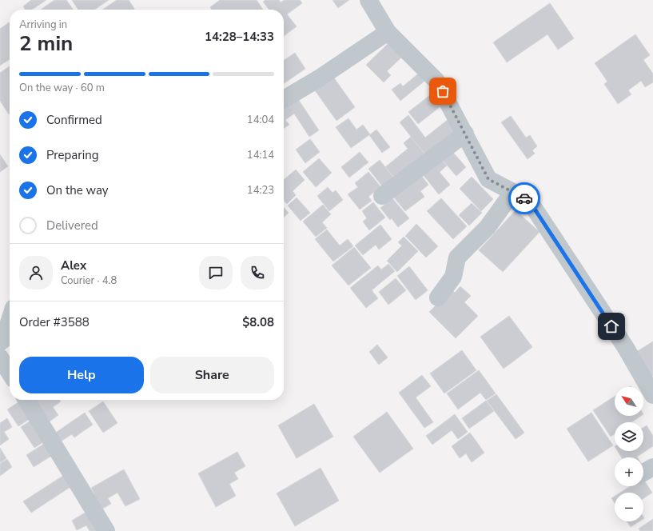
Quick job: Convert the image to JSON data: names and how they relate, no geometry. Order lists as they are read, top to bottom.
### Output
{
  "north": "top left",
  "page": {
    "heading": ["2 min", "Arriving in", "14:28–14:33"],
    "panel": [
      "Alex",
      "Courier · 4.8",
      "Order #3588",
      "$8.08"
    ],
    "bar": "On the way · 60 m",
    "list": [
      ["Confirmed", "14:04"],
      ["Preparing", "14:14"],
      ["On the way", "14:23"],
      "Delivered"
    ],
    "buttons": ["Help", "Share"],
    "map_buttons": ["+", "−"]
  }
}
